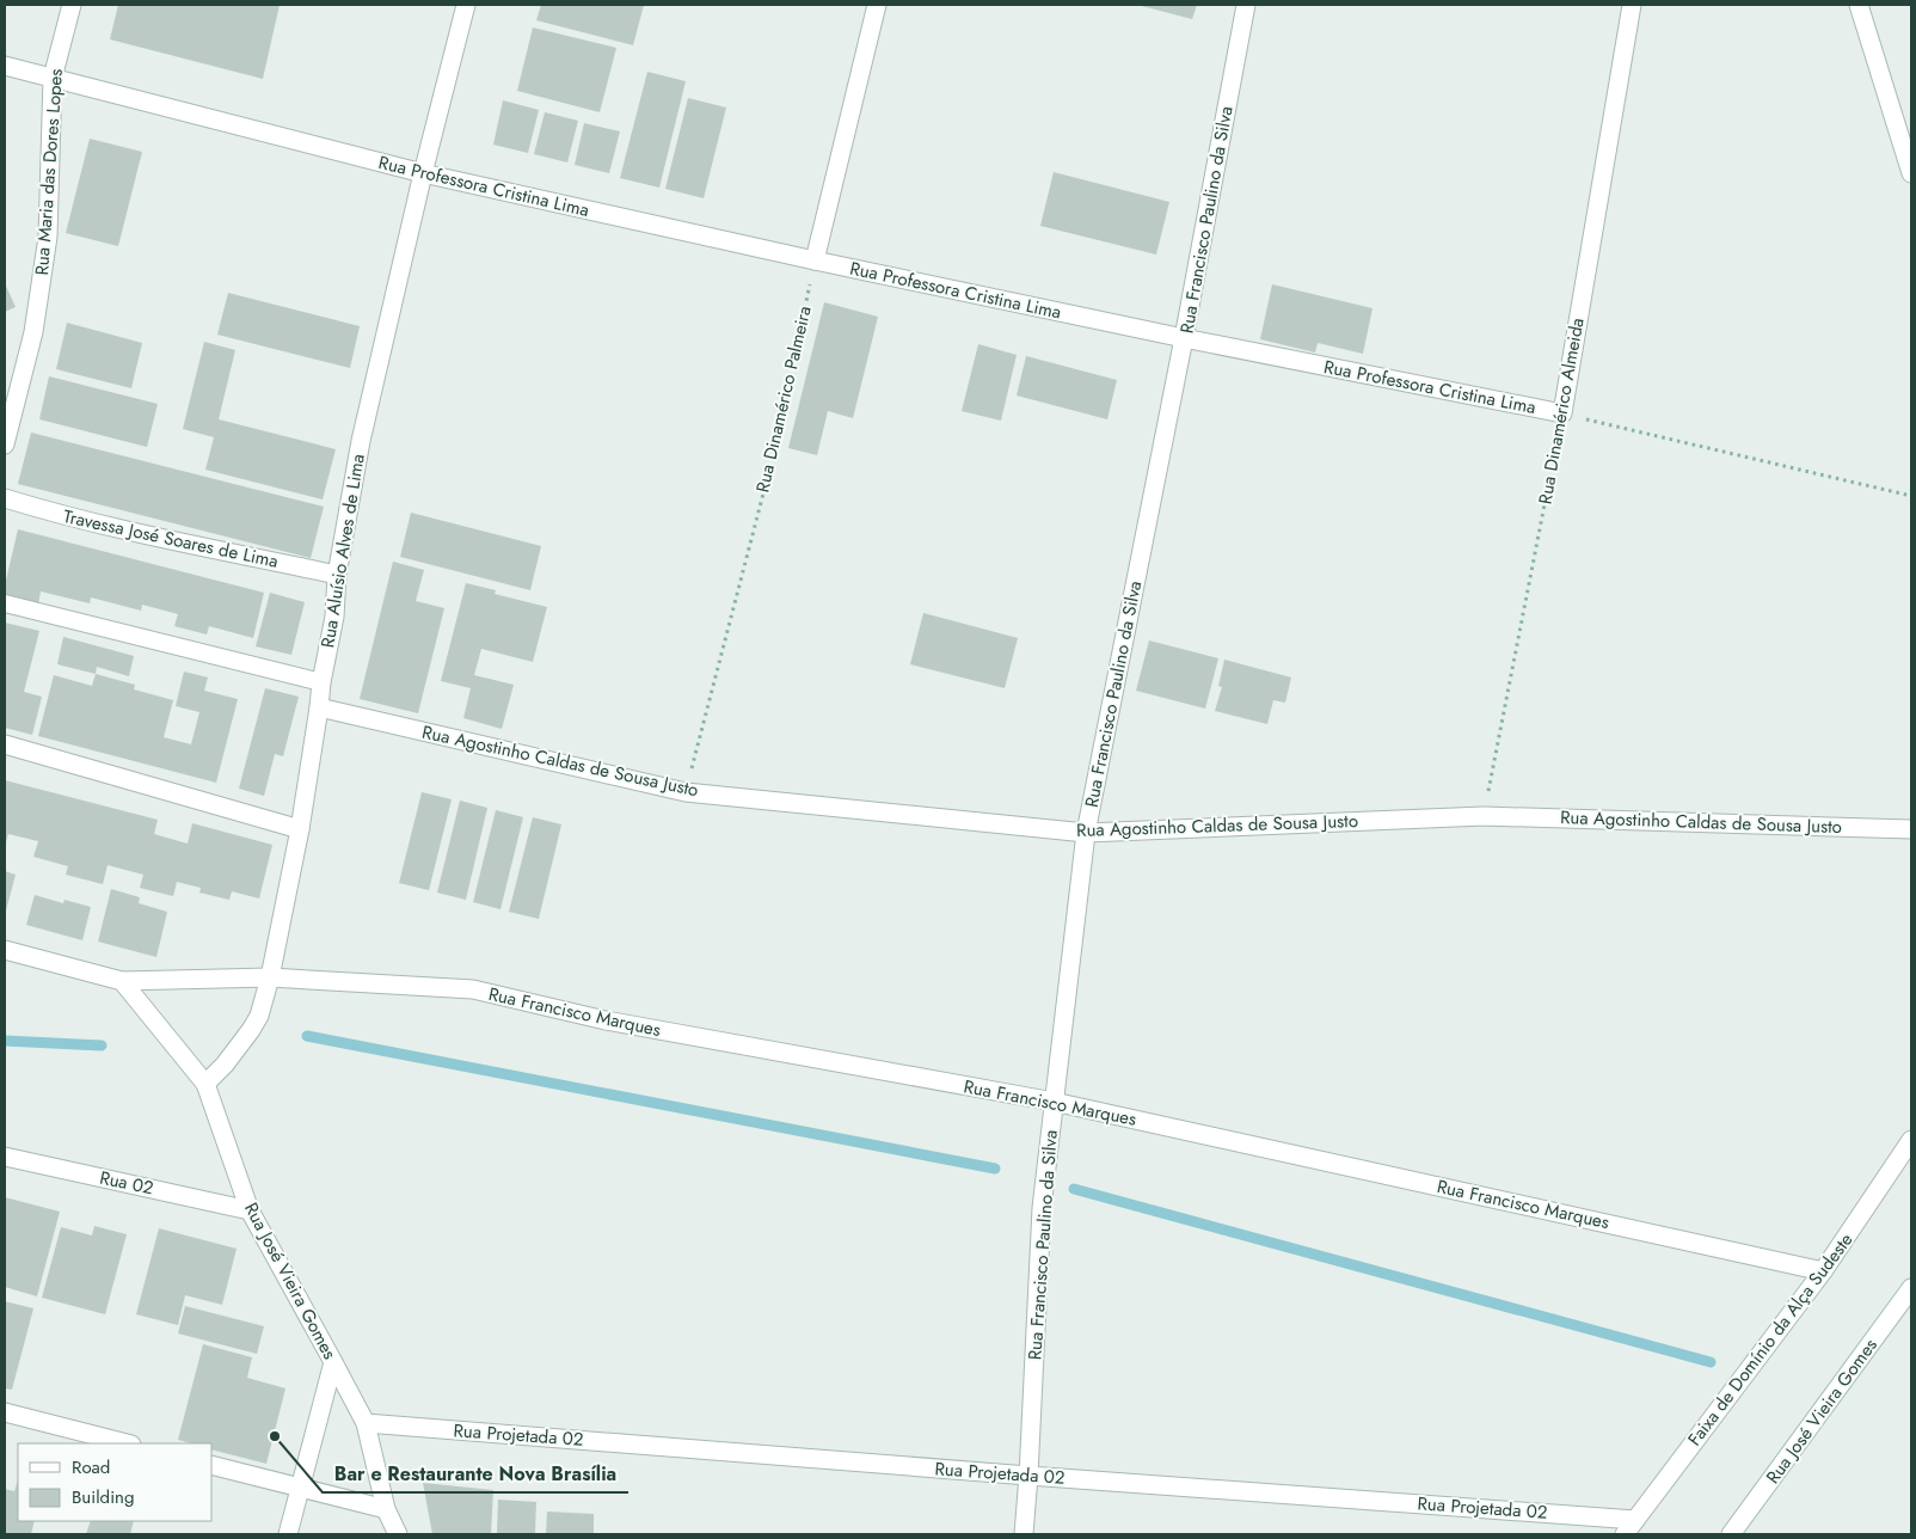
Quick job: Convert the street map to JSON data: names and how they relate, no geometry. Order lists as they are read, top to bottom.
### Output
{
  "streets": {
    "street": [
      "Rua Maria das Dores Lopes",
      "Rua Professora Cristina Lima",
      "Rua Francisco Paulino da Silva",
      "Rua Dinamérico Almeida",
      "Travessa José Soares de Lima",
      "Rua Aluísio Alves de Lima",
      "Rua Agostinho Caldas de Sousa Justo",
      "Rua Francisco Marques",
      "Rua 02",
      "Rua José Vieira Gomes",
      "Faixa de Domínio da Alça Sudeste",
      "Rua Projetada 02"
    ],
    "path": ["Rua Dinamérico Palmeira"]
  },
  "crossings": [
    ["Rua Maria das Dores Lopes", "Rua Professora Cristina Lima"],
    ["Rua Professora Cristina Lima", "Rua Francisco Paulino da Silva"],
    ["Rua Professora Cristina Lima", "Rua Dinamérico Palmeira"],
    ["Rua Professora Cristina Lima", "Rua Dinamérico Almeida"],
    ["Rua Professora Cristina Lima", "Rua Aluísio Alves de Lima"],
    ["Rua Francisco Paulino da Silva", "Rua Agostinho Caldas de Sousa Justo"],
    ["Rua Francisco Paulino da Silva", "Rua Francisco Marques"],
    ["Rua Francisco Paulino da Silva", "Rua Projetada 02"],
    ["Rua Dinamérico Palmeira", "Rua Agostinho Caldas de Sousa Justo"],
    ["Rua Dinamérico Almeida", "Rua Agostinho Caldas de Sousa Justo"],
    ["Travessa José Soares de Lima", "Rua Aluísio Alves de Lima"],
    ["Rua Aluísio Alves de Lima", "Rua Agostinho Caldas de Sousa Justo"],
    ["Rua Aluísio Alves de Lima", "Rua Francisco Marques"],
    ["Rua Aluísio Alves de Lima", "Rua José Vieira Gomes"],
    ["Rua Francisco Marques", "Rua José Vieira Gomes"],
    ["Rua Francisco Marques", "Faixa de Domínio da Alça Sudeste"],
    ["Rua 02", "Rua José Vieira Gomes"],
    ["Rua José Vieira Gomes", "Rua Projetada 02"],
    ["Faixa de Domínio da Alça Sudeste", "Rua Projetada 02"]
  ],
  "places": ["Bar e Restaurante Nova Brasília"],
  "legend": ["Road", "Building"]
}
